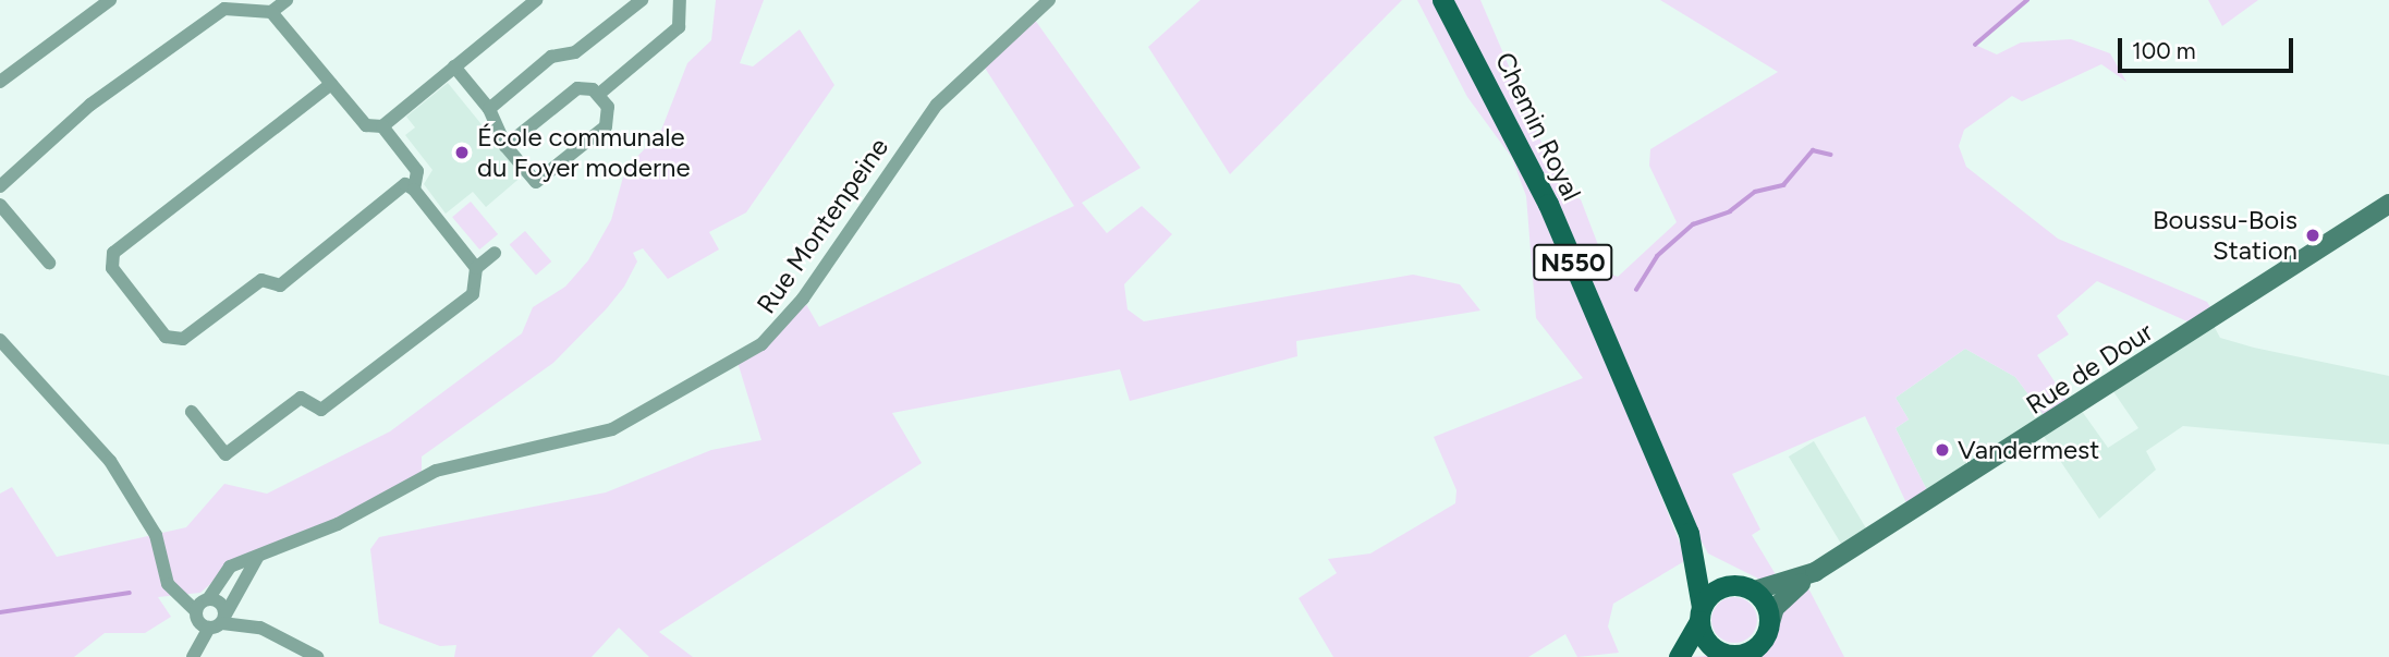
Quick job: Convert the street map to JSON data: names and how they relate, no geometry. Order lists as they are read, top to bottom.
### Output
{
  "streets": {
    "main road": ["Chemin Royal", "N550", "Rue de Dour"],
    "street": ["Rue Montenpeine"]
  },
  "places": ["École communale du Foyer moderne", "Boussu-Bois Station", "Vandermest"],
  "scale_bar": "100 m"
}
